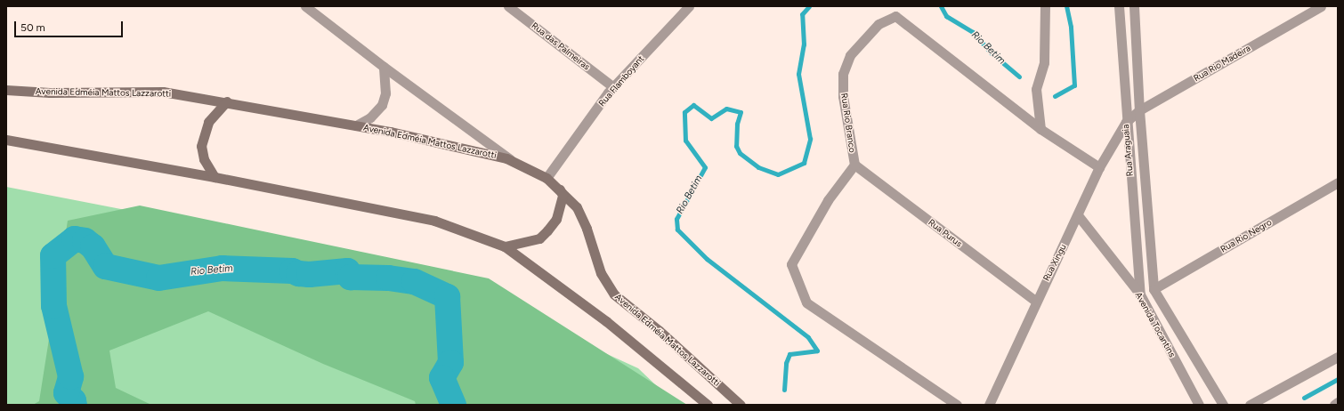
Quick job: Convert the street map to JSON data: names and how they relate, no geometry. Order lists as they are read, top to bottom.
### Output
{
  "streets": {
    "main road": ["Avenida Edméia Mattos Lazzarotti"],
    "street": [
      "Rua das Palmeiras",
      "Rua Rio Madeira",
      "Rua Flamboyant",
      "Rua Rio Branco",
      "Rua Araguaia",
      "Rua Purus",
      "Rua Rio Negro",
      "Rua Xingu",
      "Avenida Tocantins"
    ]
  },
  "crossings": [
    ["Rua das Palmeiras", "Rua Flamboyant"],
    ["Rua Rio Madeira", "Rua Araguaia"],
    ["Rua Rio Madeira", "Rua Xingu"],
    ["Rua Flamboyant", "Avenida Edméia Mattos Lazzarotti"],
    ["Rua Rio Branco", "Rua Purus"],
    ["Rua Rio Branco", "Rua Xingu"],
    ["Rua Araguaia", "Rua Rio Negro"],
    ["Rua Araguaia", "Rua Xingu"],
    ["Rua Araguaia", "Avenida Tocantins"],
    ["Rua Purus", "Rua Xingu"],
    ["Rua Rio Negro", "Avenida Tocantins"],
    ["Rua Xingu", "Avenida Tocantins"]
  ],
  "water": ["Rio Betim"],
  "scale_bar": "50 m"
}
